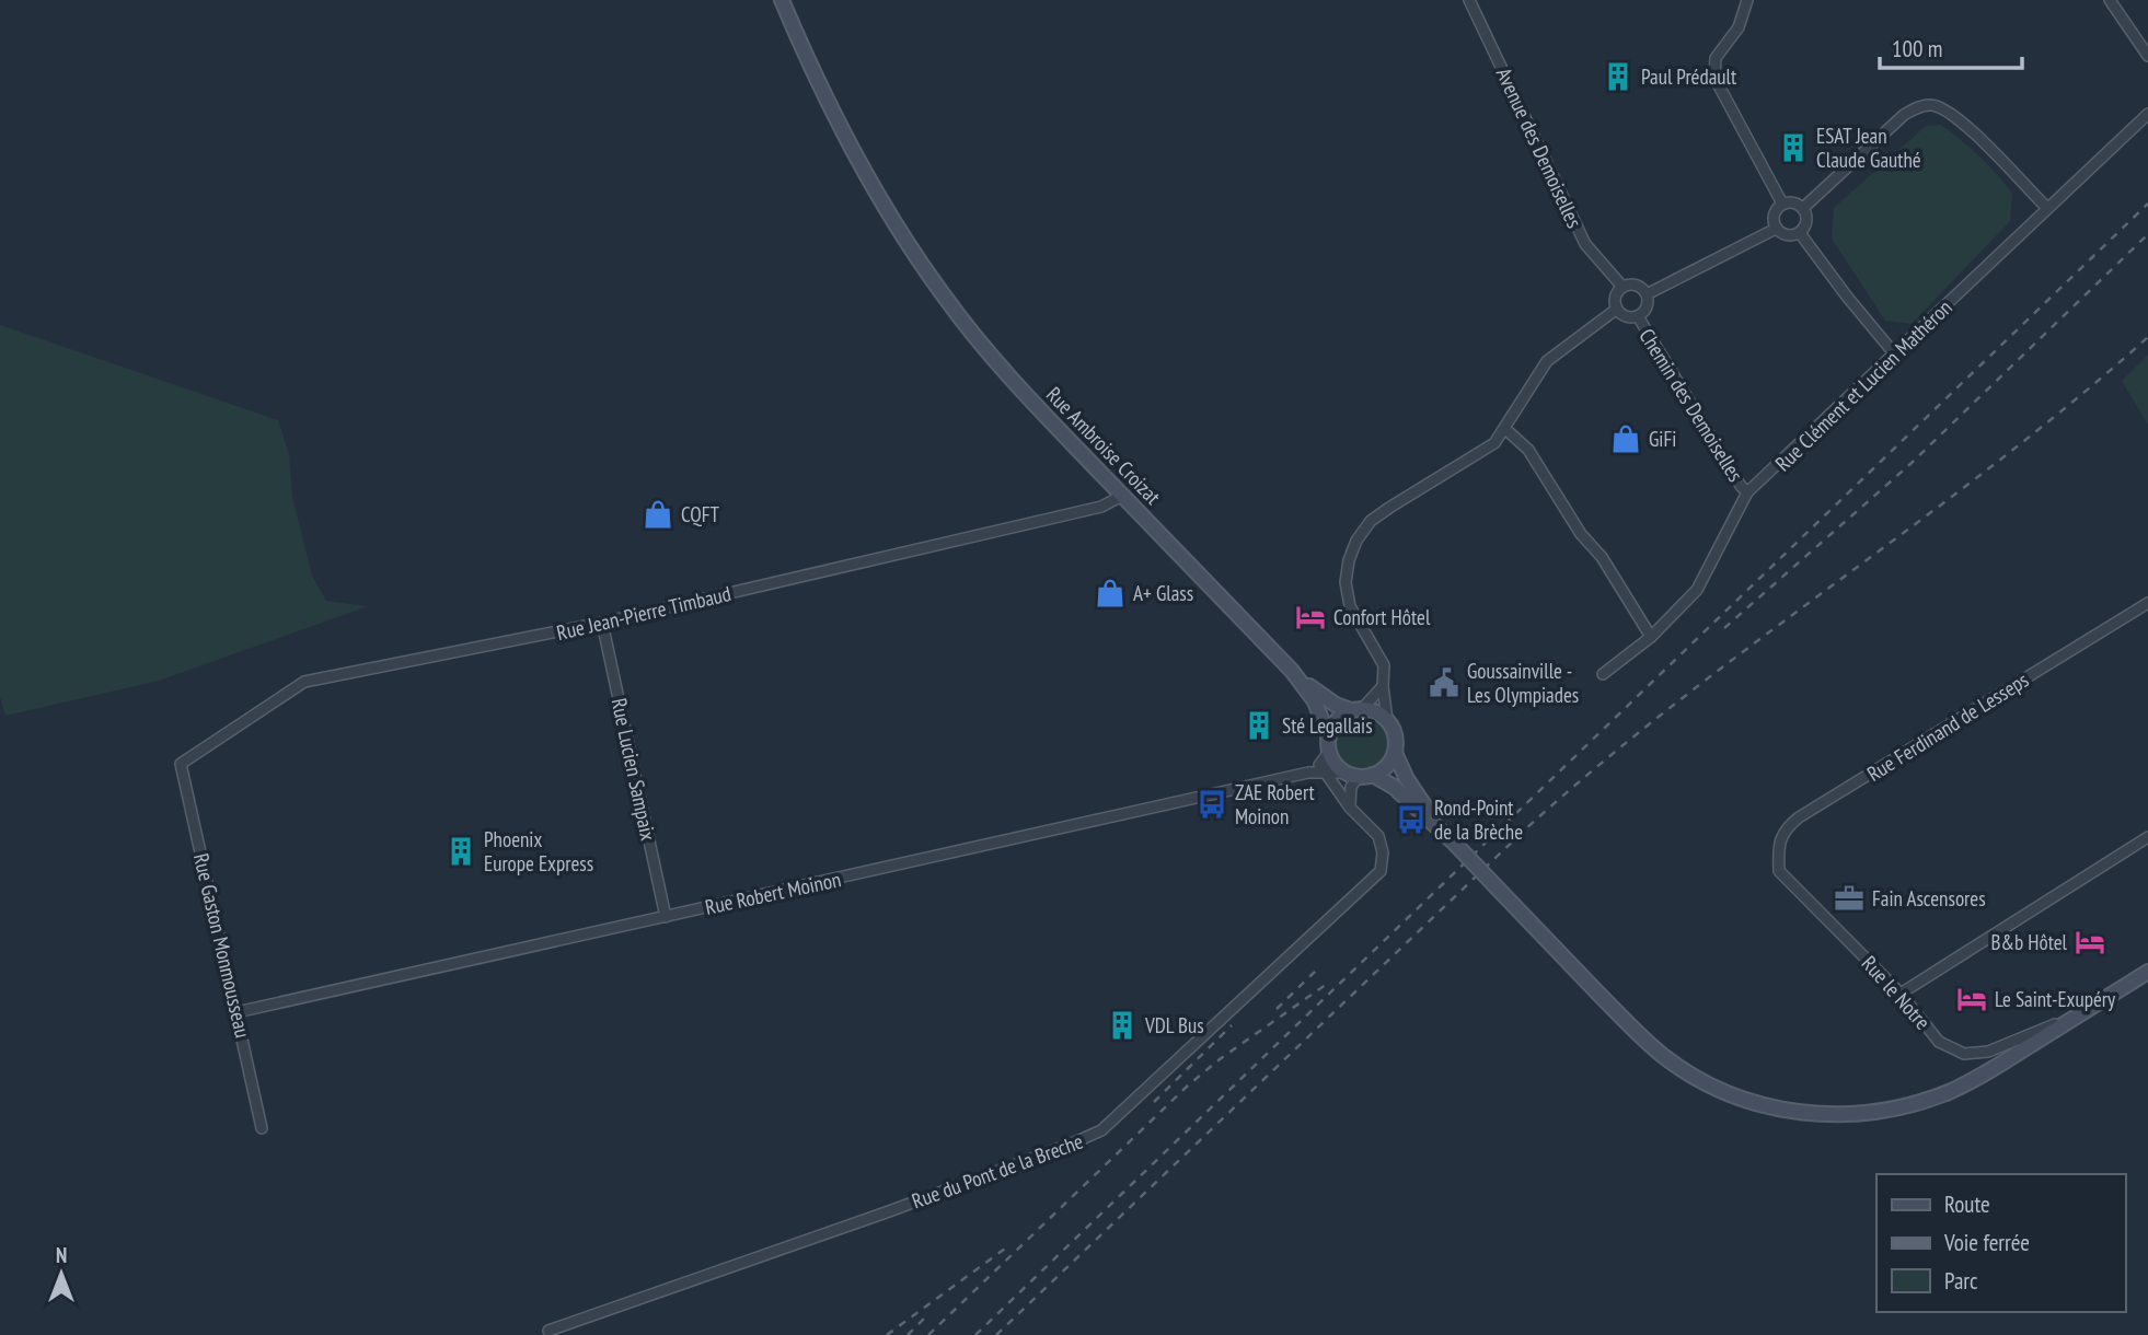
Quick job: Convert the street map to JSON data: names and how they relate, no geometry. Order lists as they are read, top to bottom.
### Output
{
  "streets": {
    "main road": ["Rue Ambroise Croizat"],
    "street": [
      "Avenue des Demoiselles",
      "Rue Clément et Lucien Mathéron",
      "Chemin des Demoiselles",
      "Rue Jean-Pierre Timbaud",
      "Rue Ferdinand de Lesseps",
      "Rue Lucien Sampaix",
      "Rue Robert Moinon",
      "Rue Gaston Monmousseau",
      "Rue le Notre",
      "Rue du Pont de la Breche"
    ]
  },
  "crossings": [
    ["Avenue des Demoiselles", "Chemin des Demoiselles"],
    ["Rue Clément et Lucien Mathéron", "Chemin des Demoiselles"],
    ["Rue Ambroise Croizat", "Rue Jean-Pierre Timbaud"],
    ["Rue Jean-Pierre Timbaud", "Rue Lucien Sampaix"],
    ["Rue Jean-Pierre Timbaud", "Rue Gaston Monmousseau"],
    ["Rue Ferdinand de Lesseps", "Rue le Notre"],
    ["Rue Lucien Sampaix", "Rue Robert Moinon"],
    ["Rue Robert Moinon", "Rue Gaston Monmousseau"],
    ["Rue Robert Moinon", "Rue du Pont de la Breche"]
  ],
  "places": {
    "building": [
      "Paul Prédault",
      "ESAT Jean Claude Gauthé",
      "Sté Legallais",
      "Phoenix Europe Express",
      "VDL Bus"
    ],
    "shop": ["GiFi", "CQFT", "A+ Glass"],
    "hotel": ["Confort Hôtel", "B&b Hôtel", "Le Saint-Exupéry"],
    "public building": ["Goussainville - Les Olympiades"],
    "bus stop": ["ZAE Robert Moinon", "Rond-Point de la Brèche"],
    "office": ["Fain Ascensores"]
  },
  "legend": ["Route", "Voie ferrée", "Parc"],
  "scale_bar": "100 m",
  "north": "top"
}
